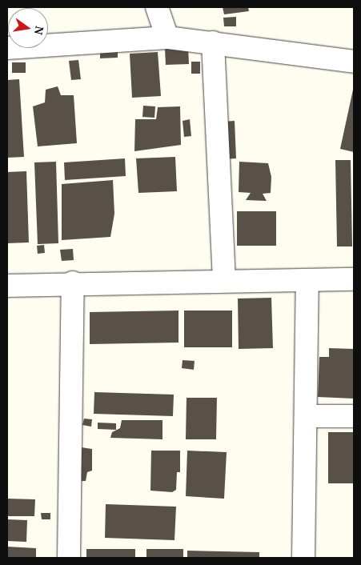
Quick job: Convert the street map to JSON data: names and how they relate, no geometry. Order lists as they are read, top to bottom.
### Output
{
  "north": "right"
}
